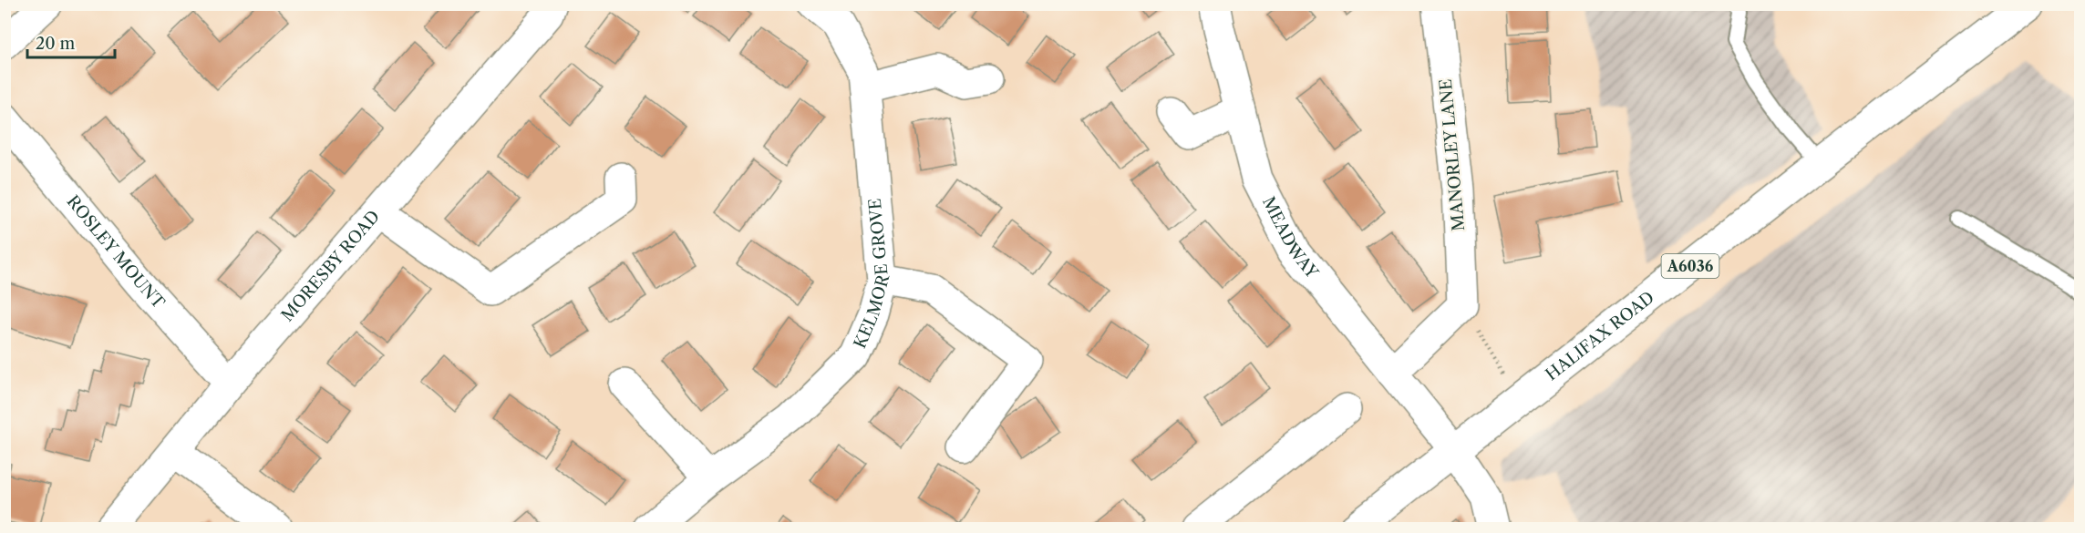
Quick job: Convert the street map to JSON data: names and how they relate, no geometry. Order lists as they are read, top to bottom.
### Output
{
  "streets": {
    "main road": [
      "MANORLEY LANE",
      "MEADWAY",
      "ROSLEY MOUNT",
      "MORESBY ROAD",
      "A6036",
      "KELMORE GROVE",
      "HALIFAX ROAD"
    ]
  },
  "crossings": [
    ["MEADWAY", "HALIFAX ROAD"],
    ["ROSLEY MOUNT", "MORESBY ROAD"]
  ],
  "scale_bar": "20 m"
}
